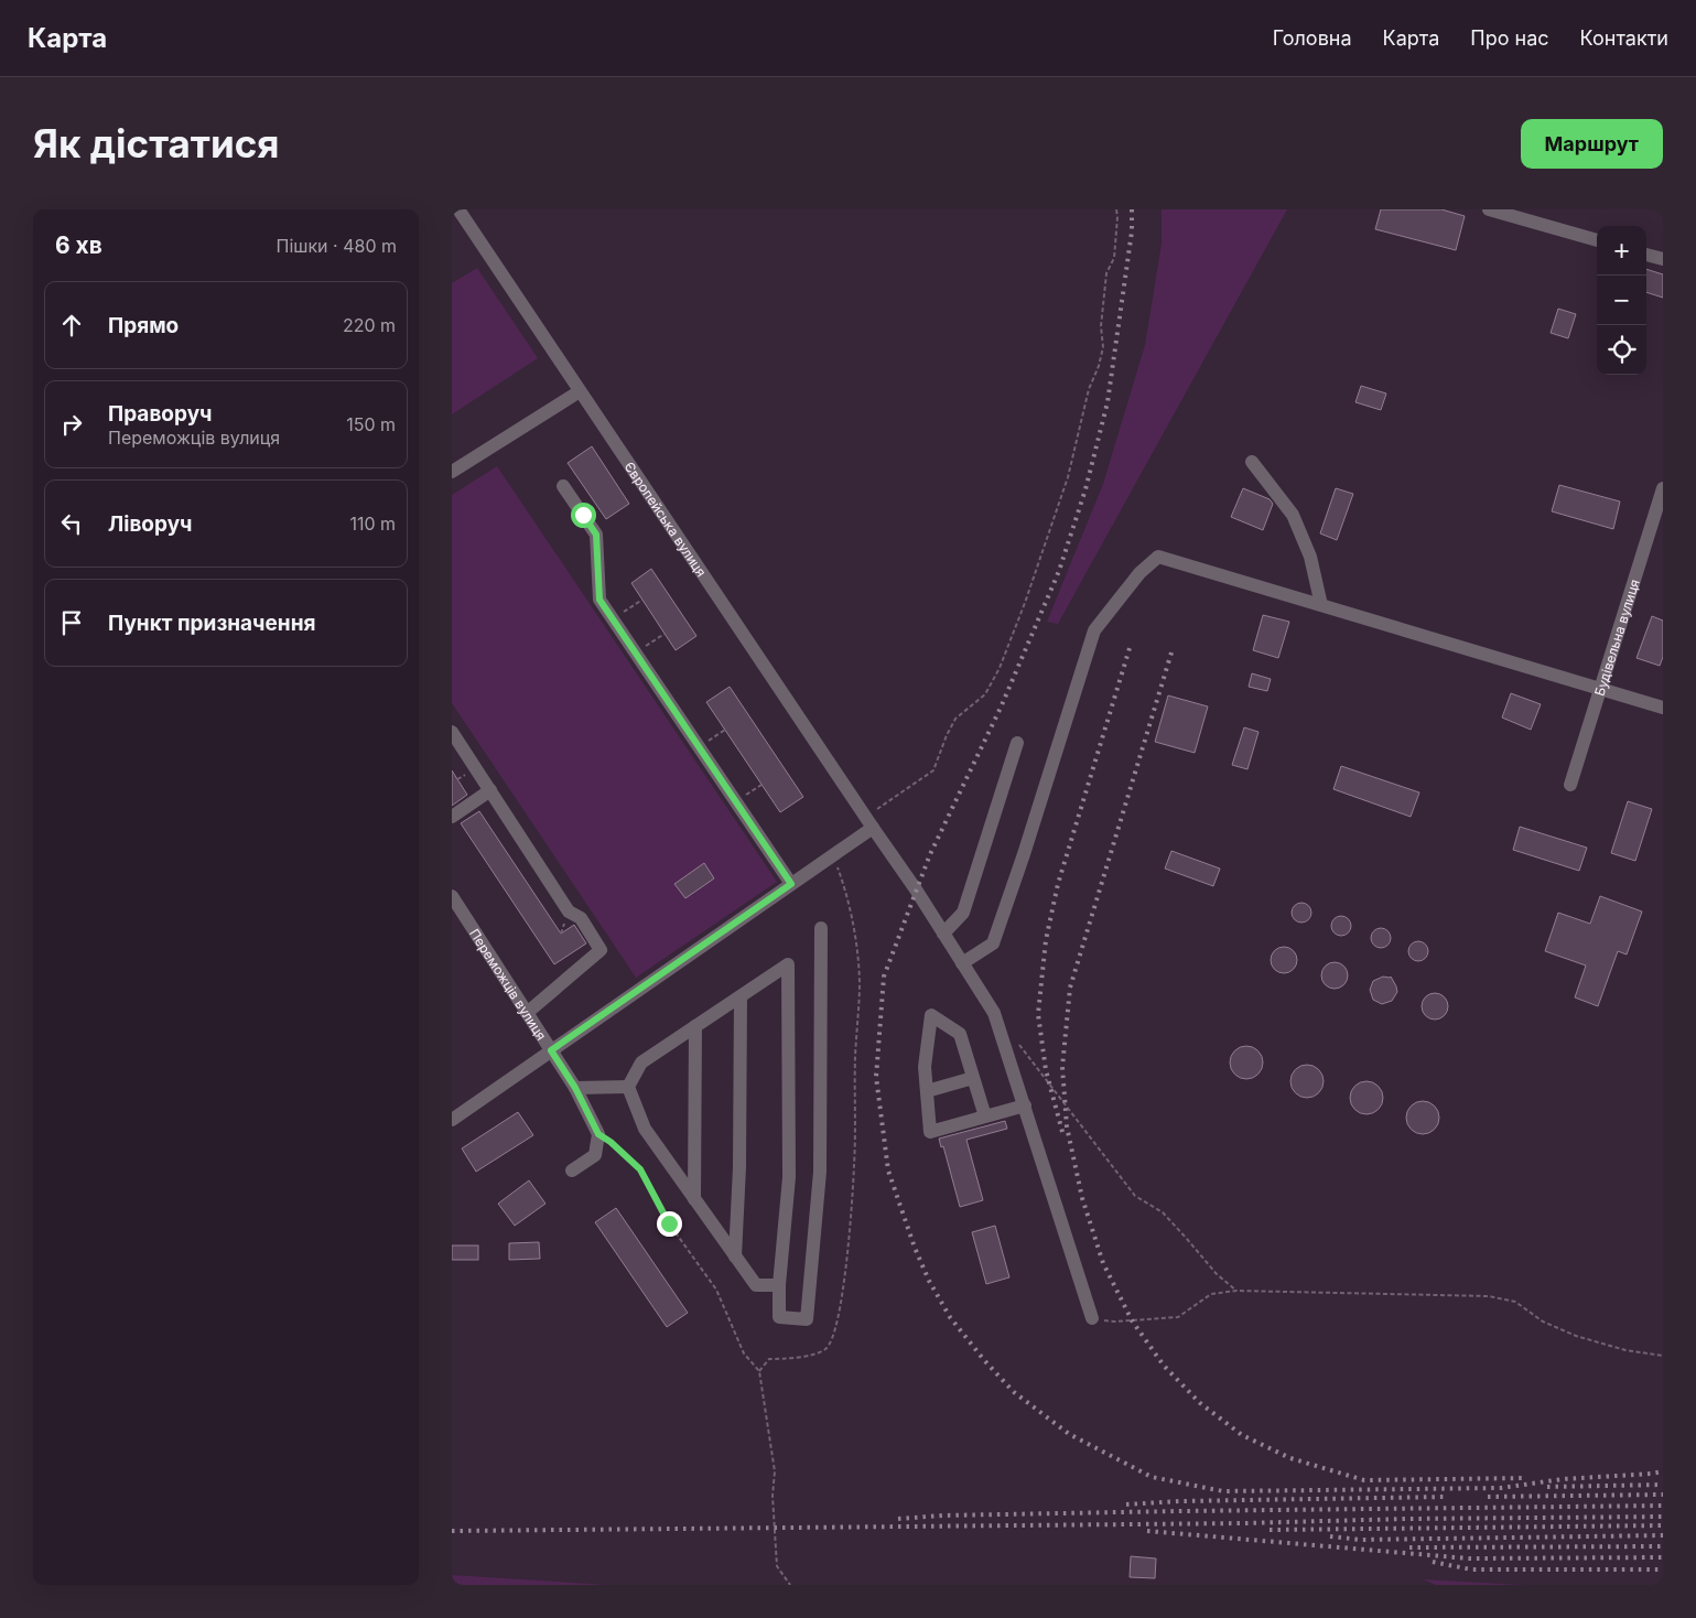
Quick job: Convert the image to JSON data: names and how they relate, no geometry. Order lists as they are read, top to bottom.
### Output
{
  "streets": {
    "street": ["Європейська вулиця", "Будівельна вулиця", "Переможців вулиця"]
  },
  "crossings": [
    ["Європейська вулиця", "Переможців вулиця"]
  ],
  "page": {
    "header": "Карта",
    "nav": [
      "Головна",
      "Карта",
      "Про нас",
      "Контакти"
    ],
    "buttons": "Маршрут",
    "title": "Як дістатися",
    "heading": ["6 хв", "Пішки · 480 m"],
    "map_buttons": ["+", "−"],
    "list": [
      ["Прямо", "220 m"],
      ["Праворуч", "Переможців вулиця", "150 m"],
      ["Ліворуч", "110 m"],
      "Пункт призначення"
    ]
  }
}
